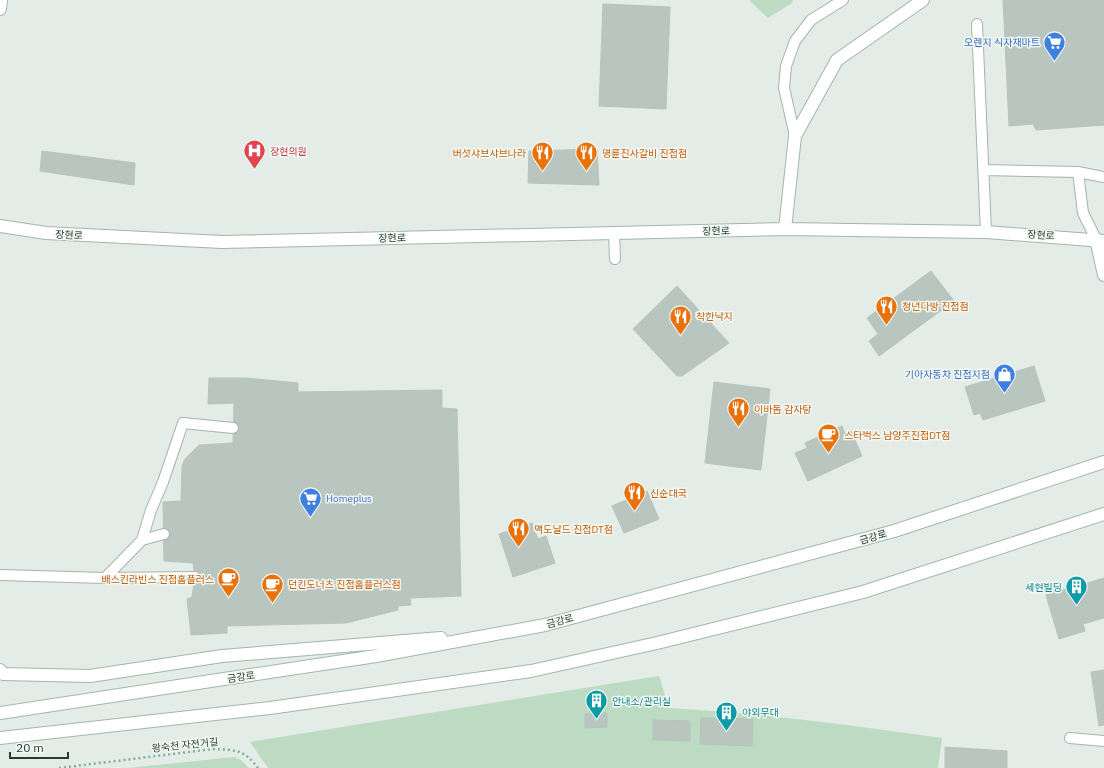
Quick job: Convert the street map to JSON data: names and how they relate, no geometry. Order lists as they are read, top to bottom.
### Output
{
  "streets": {
    "main road": ["장현로", "금강로"],
    "path": ["왕숙천 자전거길"]
  },
  "places": {
    "supermarket": ["오렌지 식자재마트", "Homeplus"],
    "hospital": ["장현의원"],
    "restaurant": [
      "버섯샤브샤브나라",
      "명륜진사갈비 진접점",
      "청년다방 진접점",
      "착한낙지",
      "이바돔 감자탕",
      "신순대국",
      "맥도날드 진접DT점"
    ],
    "shop": ["기아자동차 진접지점"],
    "cafe": ["스타벅스 남양주진접DT점", "배스킨라빈스 진접홈플러스", "던킨도너츠 진접홈플러스점"],
    "building": ["세현빌딩", "안내소/관리실", "야외무대"]
  },
  "scale_bar": "20 m"
}
